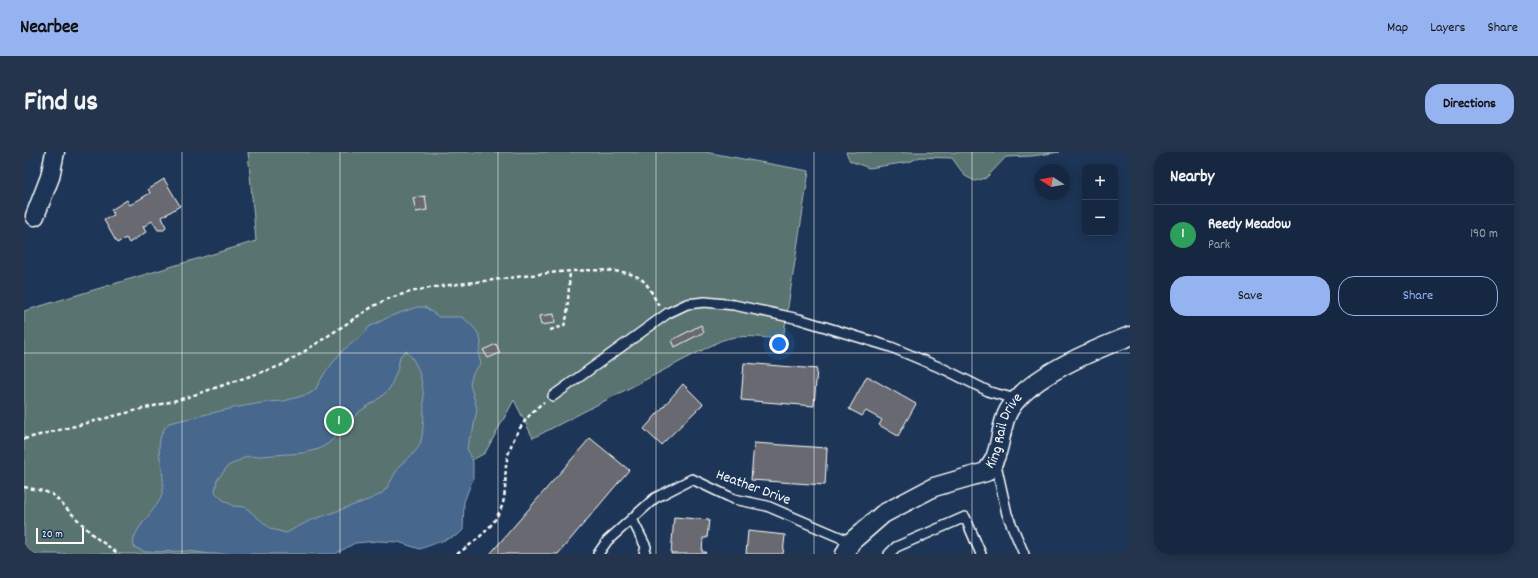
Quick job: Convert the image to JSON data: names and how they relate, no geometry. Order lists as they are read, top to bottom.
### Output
{
  "streets": {
    "street": ["King Rail Drive"],
    "lane": ["Heather Drive"]
  },
  "crossings": [
    ["King Rail Drive", "Heather Drive"]
  ],
  "scale_bar": "20 m",
  "north": "left",
  "page": {
    "header": "Nearbee",
    "nav": ["Map", "Layers", "Share"],
    "title": "Find us",
    "buttons": [
      "Directions",
      ["Save", "Share"]
    ],
    "heading": "Nearby",
    "map_buttons": ["+", "−"],
    "list": [
      {
        "mark": "1",
        "name": "Reedy Meadow",
        "note": "Park",
        "value": "190 m"
      }
    ],
    "pins": "1",
    "scale": "20 m"
  }
}
